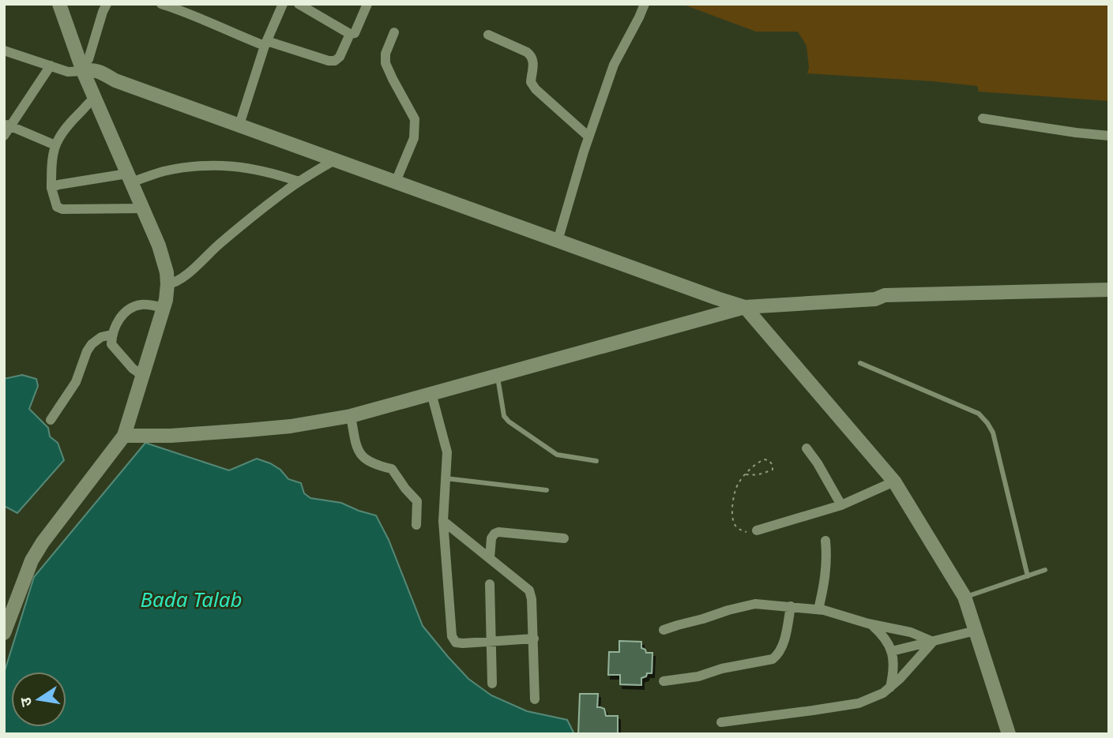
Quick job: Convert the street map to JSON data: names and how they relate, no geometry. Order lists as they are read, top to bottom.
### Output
{
  "water": ["Bada Talab"],
  "north": "left"
}
